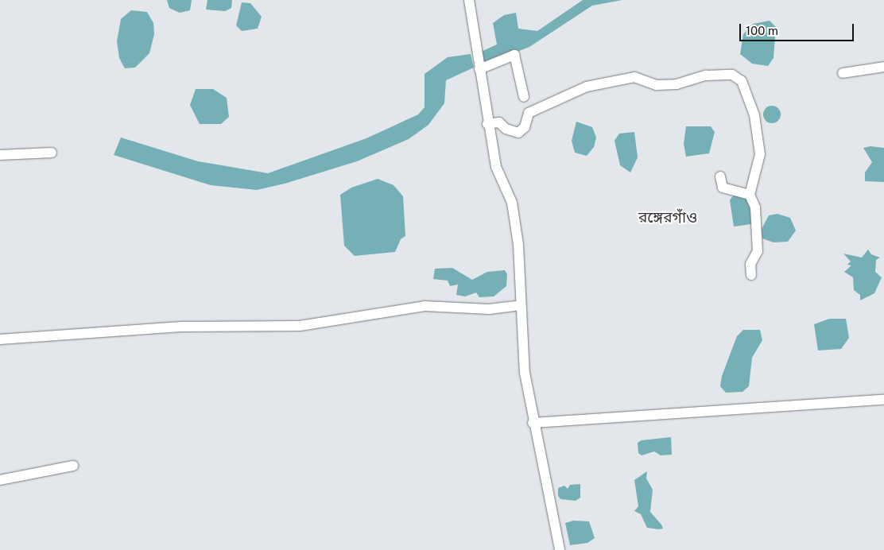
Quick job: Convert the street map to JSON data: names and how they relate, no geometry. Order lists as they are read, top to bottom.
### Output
{
  "districts": ["রঙ্গেরগাঁও"],
  "scale_bar": "100 m"
}
